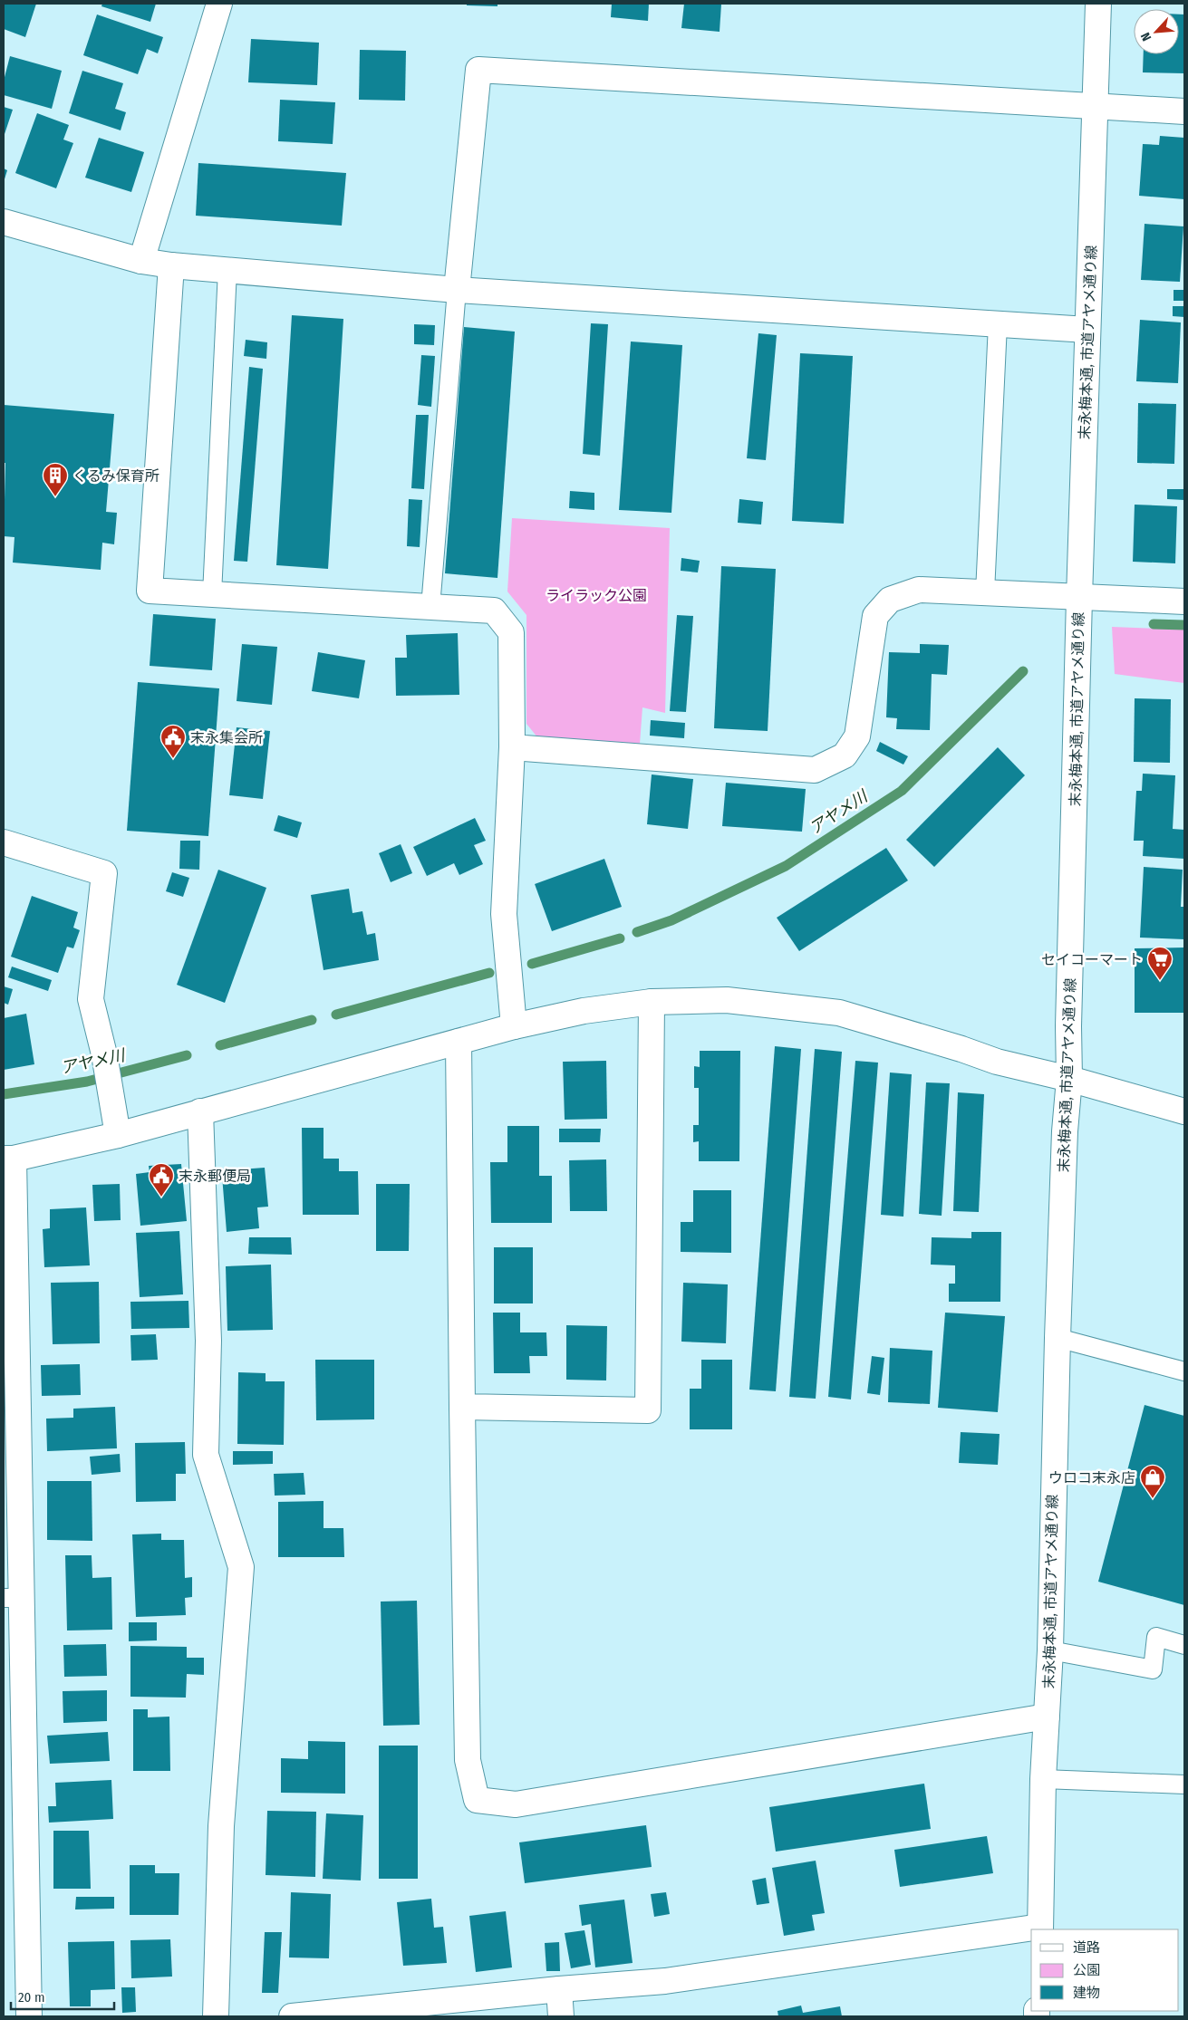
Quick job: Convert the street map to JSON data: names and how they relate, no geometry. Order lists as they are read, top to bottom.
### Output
{
  "streets": {
    "street": ["末永梅本通, 市道アヤメ通り線"]
  },
  "water": ["アヤメ川"],
  "parks": ["ライラック公園"],
  "places": {
    "building": ["くるみ保育所"],
    "public building": ["末永集会所", "末永郵便局"],
    "supermarket": ["セイコーマート"],
    "shop": ["ウロコ末永店"]
  },
  "legend": ["道路", "公園", "建物"],
  "scale_bar": "20 m",
  "north": "bottom left"
}
